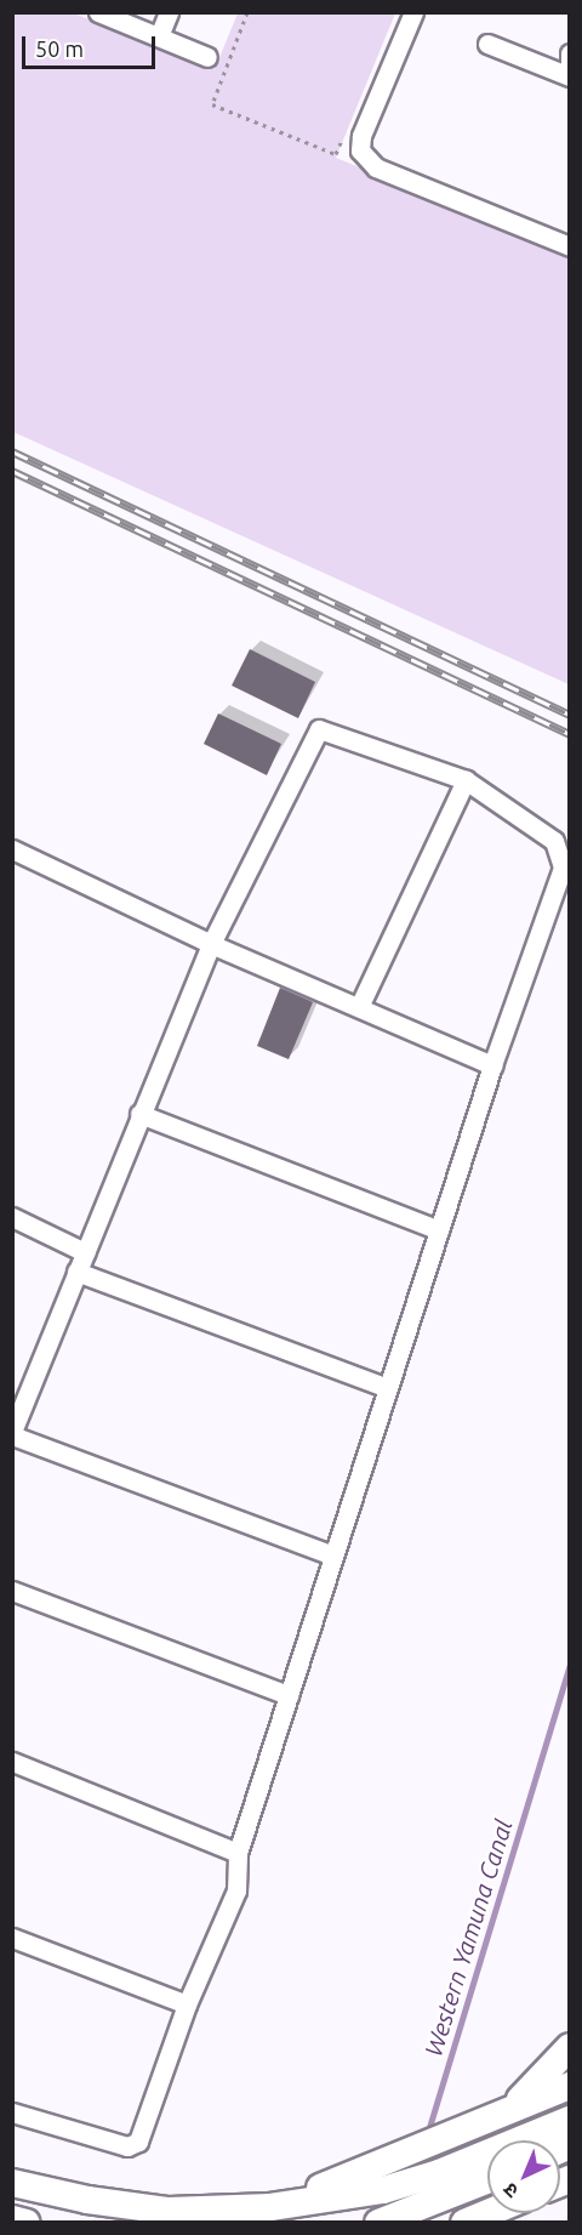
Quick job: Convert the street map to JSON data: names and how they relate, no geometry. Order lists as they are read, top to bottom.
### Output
{
  "water": ["Western Yamuna Canal"],
  "scale_bar": "50 m",
  "north": "bottom left"
}
